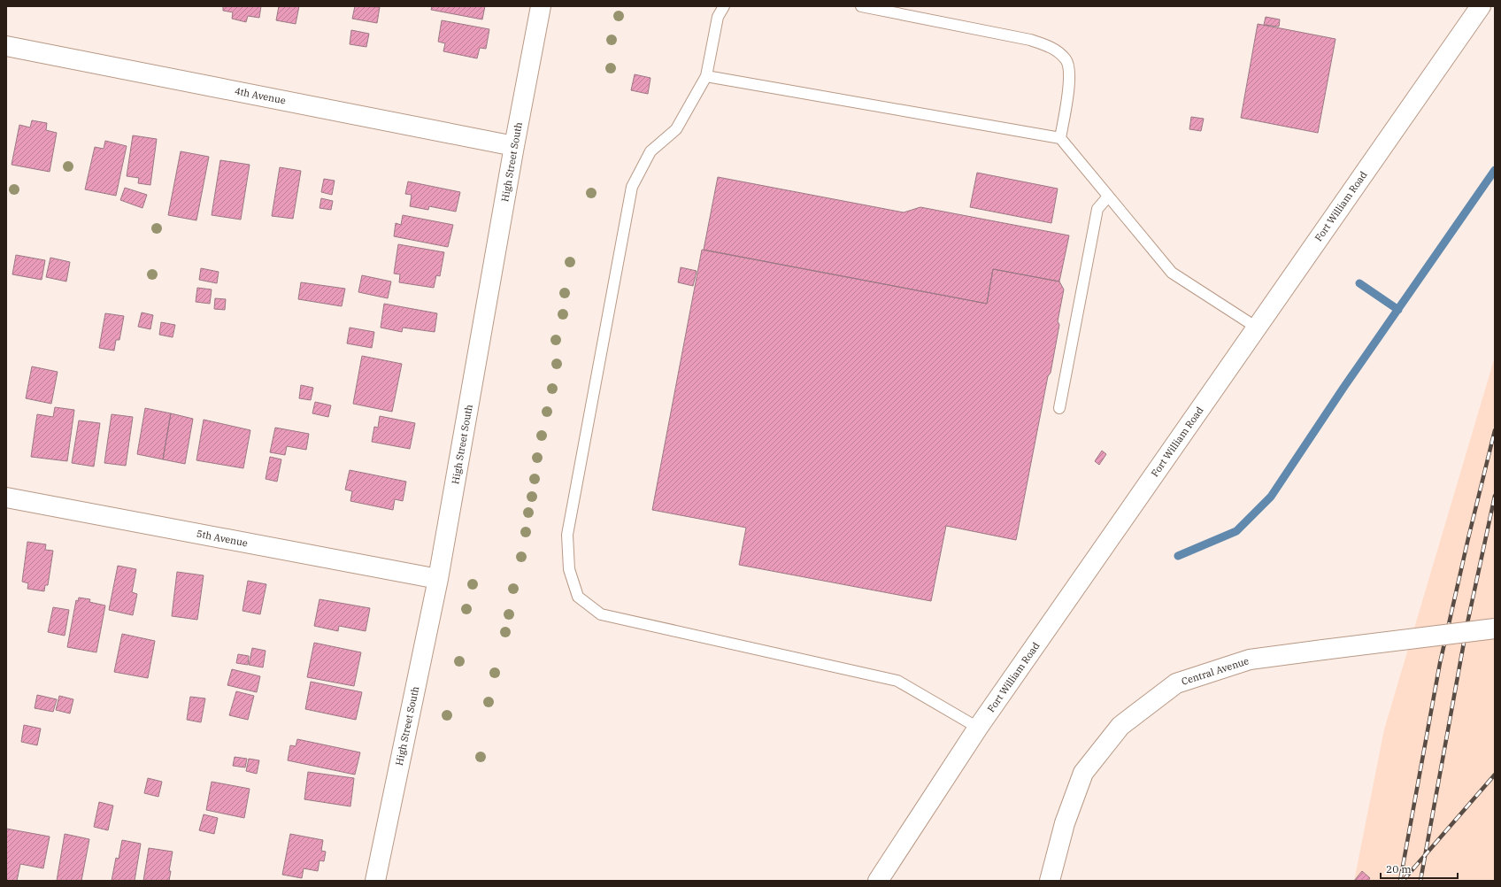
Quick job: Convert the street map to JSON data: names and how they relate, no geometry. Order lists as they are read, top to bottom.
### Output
{
  "streets": {
    "street": [
      "4th Avenue",
      "High Street South",
      "Fort William Road",
      "5th Avenue",
      "Central Avenue"
    ]
  },
  "crossings": [
    ["4th Avenue", "High Street South"],
    ["High Street South", "5th Avenue"]
  ],
  "scale_bar": "20 m"
}
